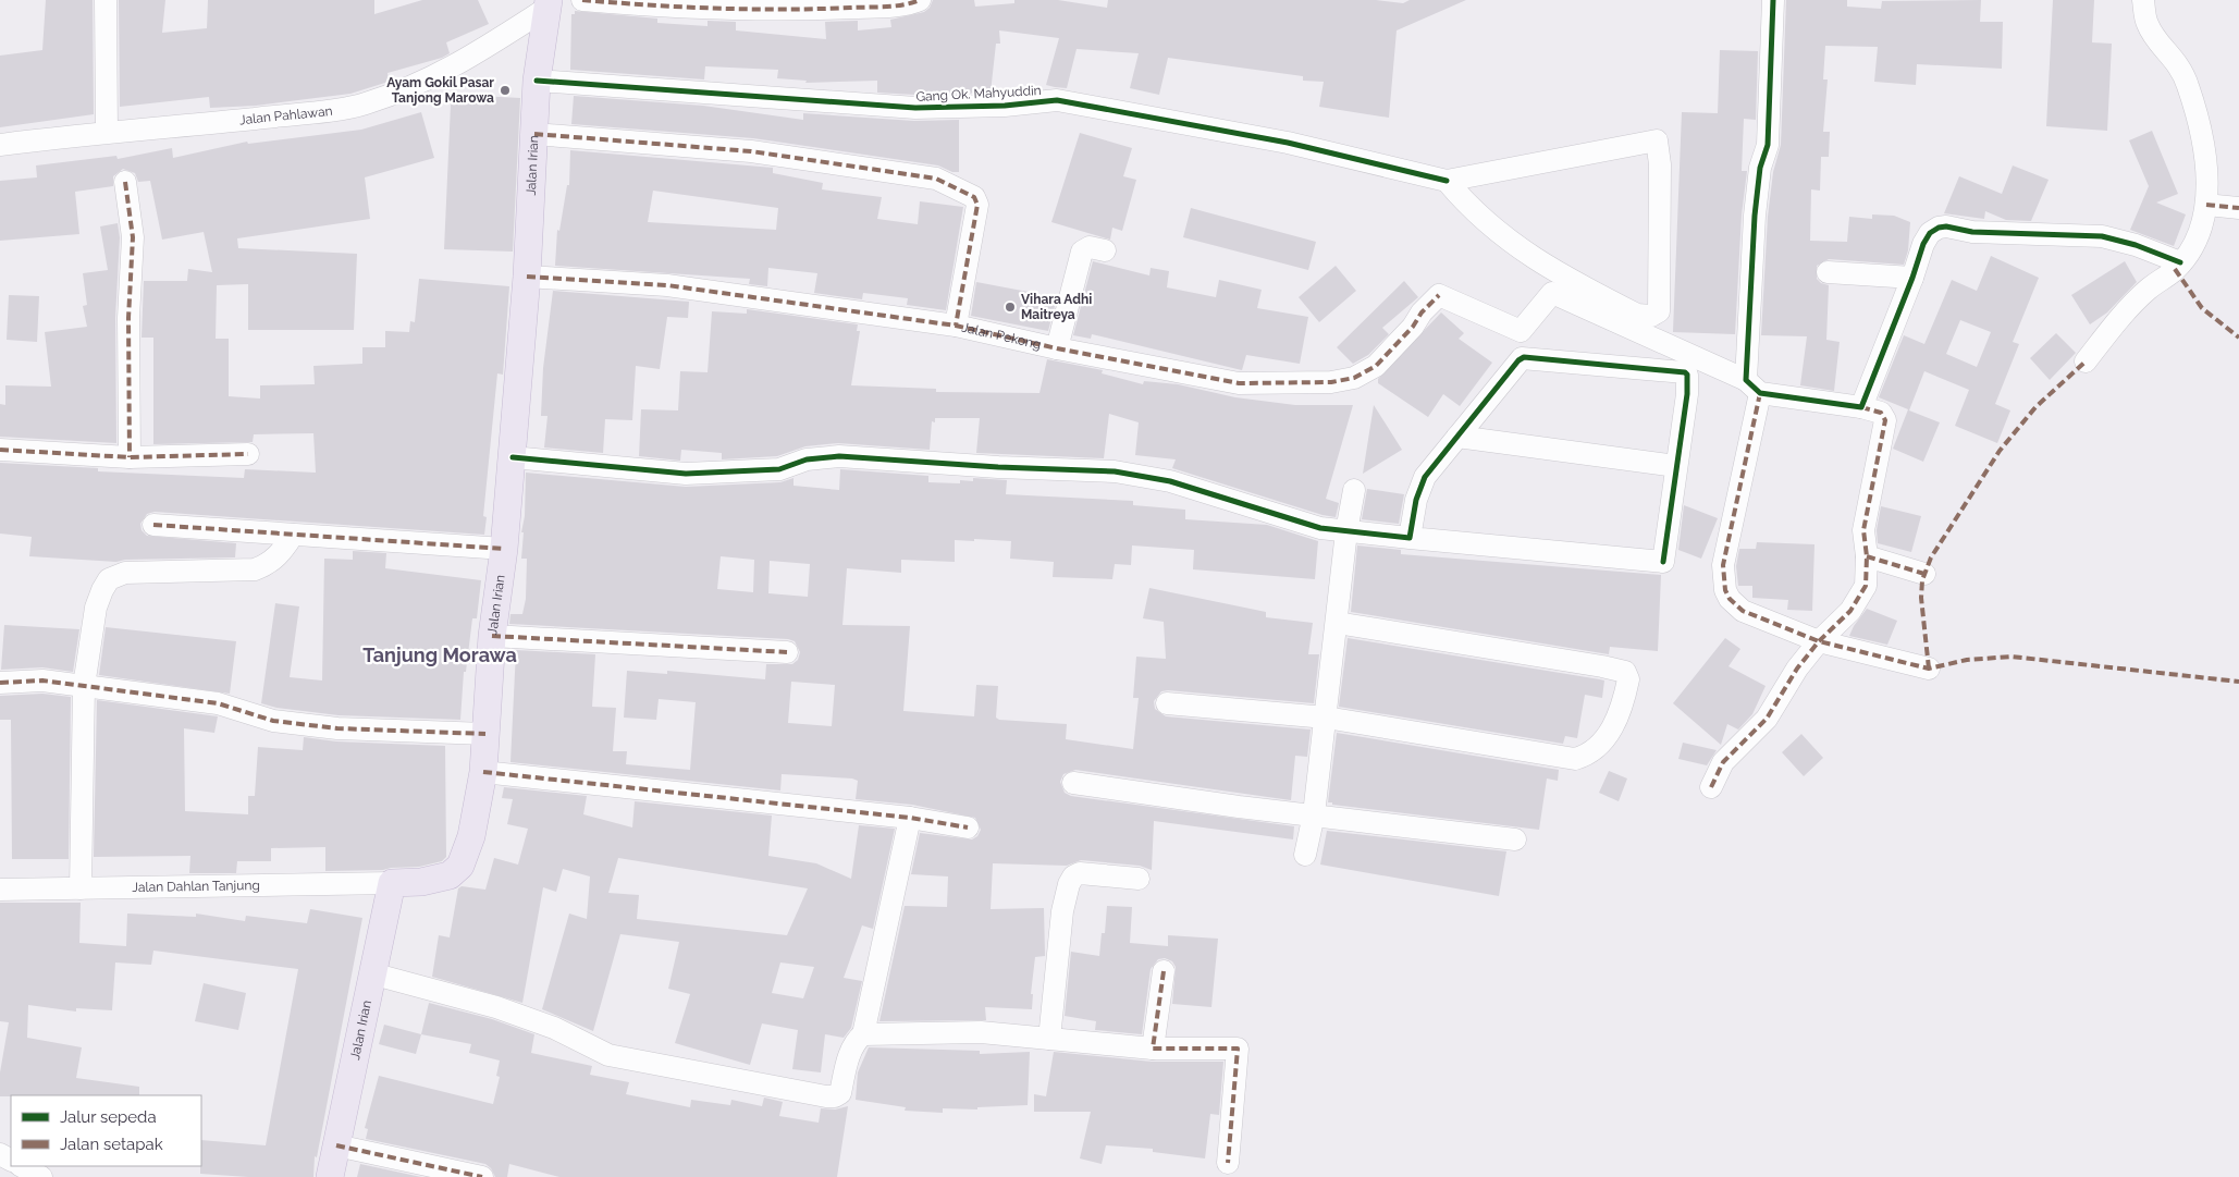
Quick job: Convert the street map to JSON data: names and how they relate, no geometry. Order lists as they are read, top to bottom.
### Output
{
  "streets": {
    "main road": ["Jalan Irian"],
    "street": [
      "Gang Ok. Mahyuddin",
      "Jalan Pahlawan",
      "Jalan Pekong",
      "Jalan Dahlan Tanjung"
    ]
  },
  "crossings": [
    ["Gang Ok. Mahyuddin", "Jalan Irian"],
    ["Jalan Pahlawan", "Jalan Irian"],
    ["Jalan Irian", "Jalan Pekong"],
    ["Jalan Irian", "Jalan Dahlan Tanjung"]
  ],
  "districts": ["Tanjung Morawa"],
  "places": ["Ayam Gokil Pasar Tanjong Marowa", "Vihara Adhi Maitreya"],
  "legend": ["Jalur sepeda", "Jalan setapak"]
}
